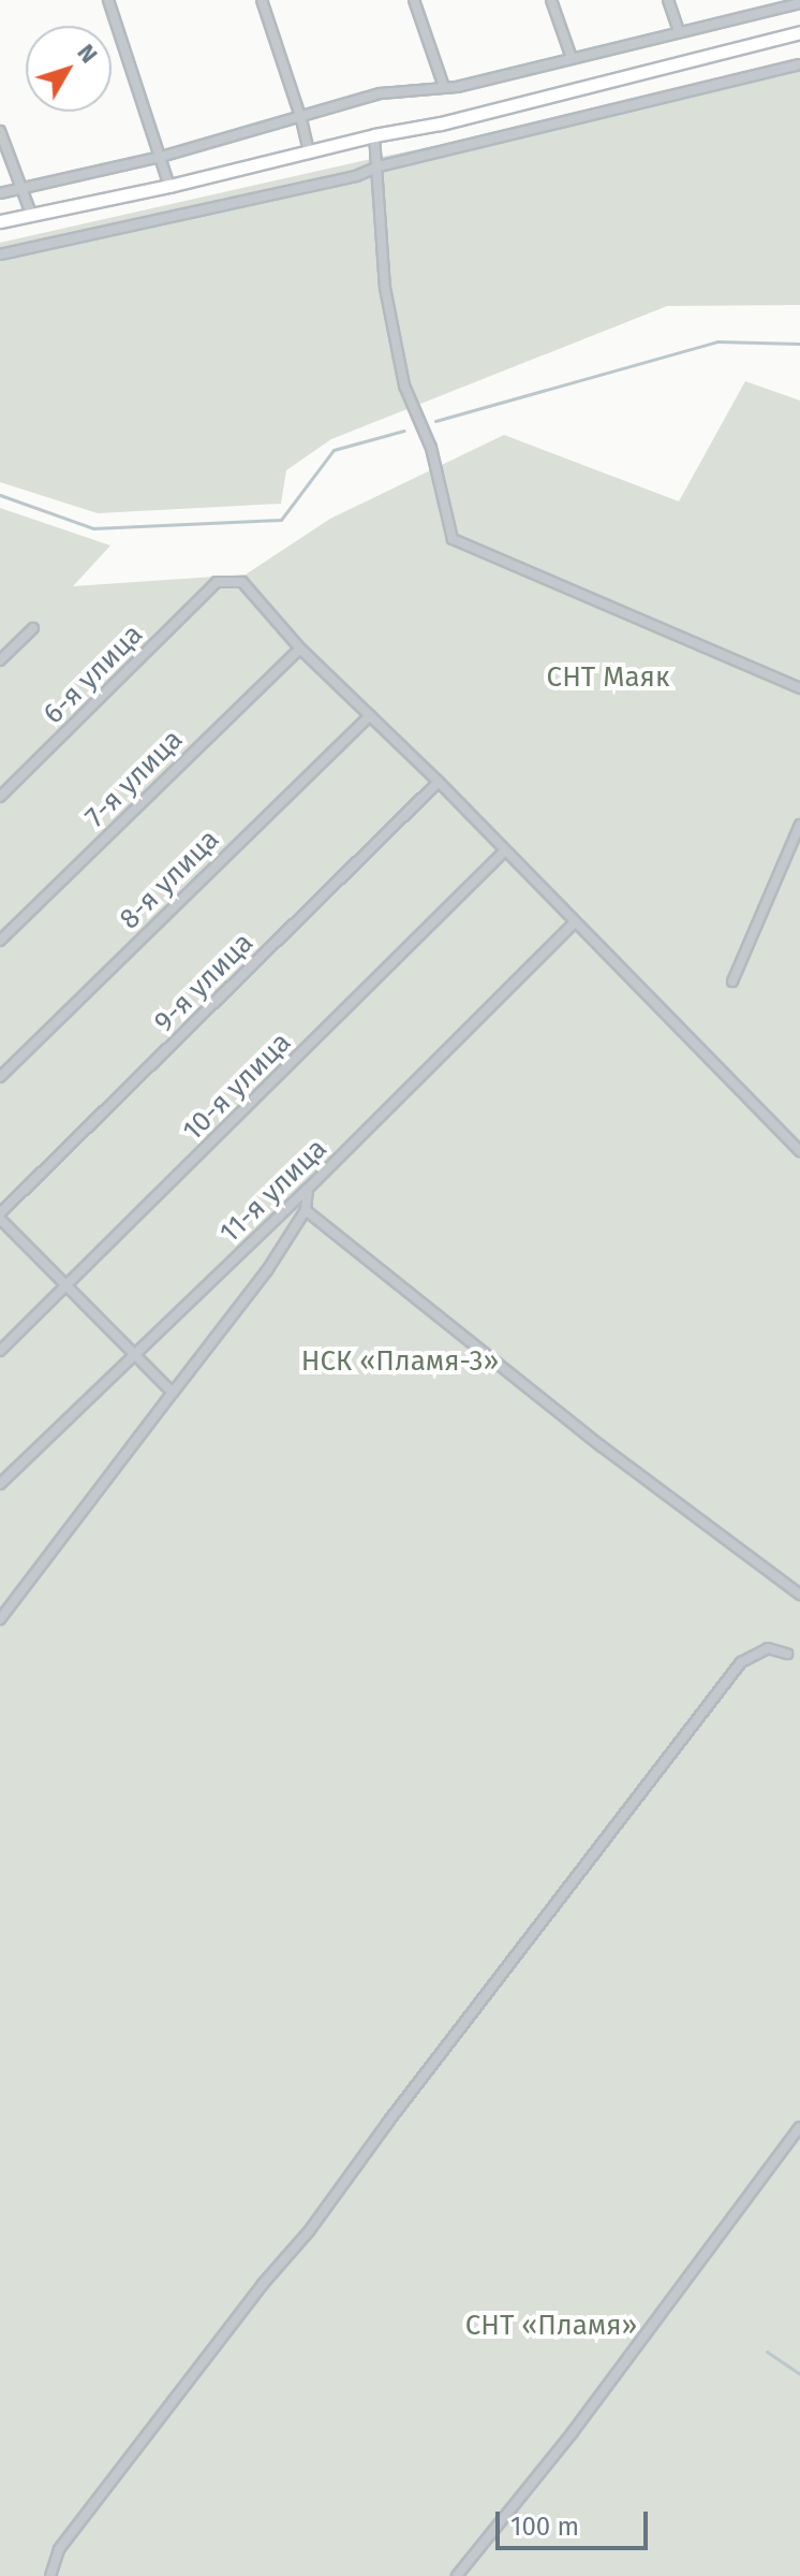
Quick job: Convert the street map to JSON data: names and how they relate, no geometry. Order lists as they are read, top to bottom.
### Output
{
  "streets": {
    "street": [
      "6-я улица",
      "7-я улица",
      "8-я улица",
      "9-я улица",
      "10-я улица",
      "11-я улица"
    ]
  },
  "crossings": [
    ["6-я улица", "7-я улица"]
  ],
  "parks": ["СНТ Маяк", "НСК «Пламя-3»", "СНТ «Пламя»"],
  "scale_bar": "100 m",
  "north": "top right"
}
